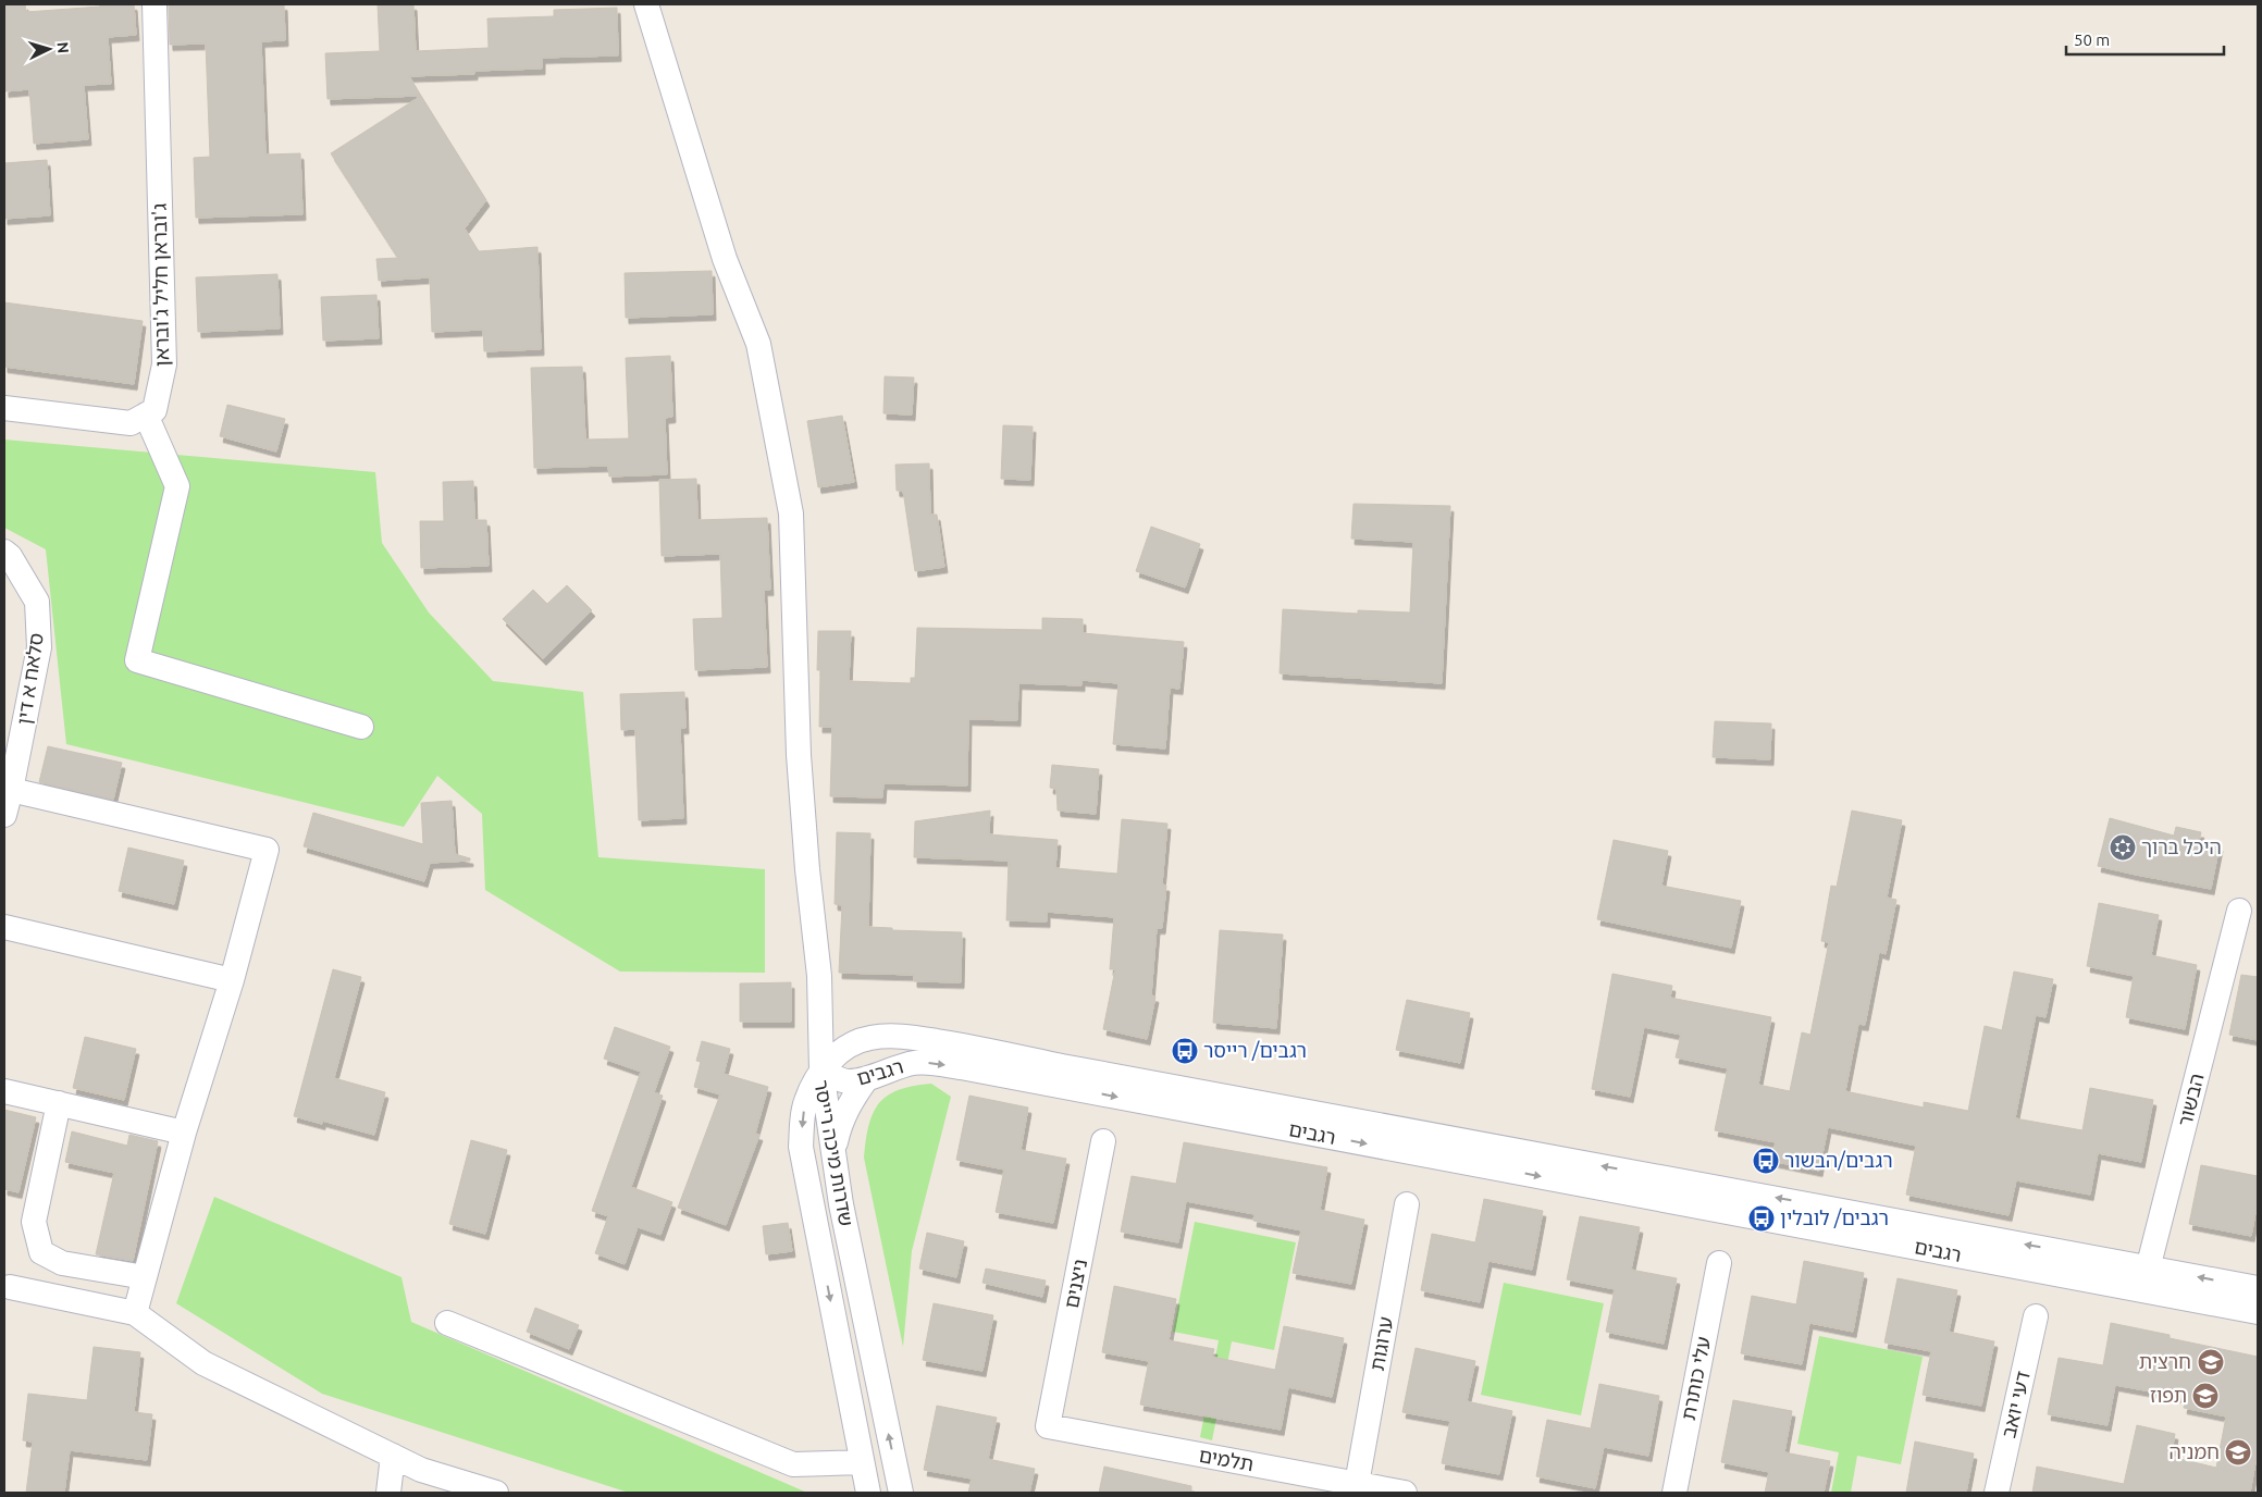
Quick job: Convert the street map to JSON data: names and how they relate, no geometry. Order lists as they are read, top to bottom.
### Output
{
  "streets": {
    "street": [
      "ג'ובראן חליל ג'ובראן",
      "סלאח א דין",
      "רגבים",
      "הבשור",
      "שדרות מיכה רייסר",
      "ניצנים",
      "ערוגות",
      "עלי כותרת",
      "דעי יואב",
      "תלמים"
    ]
  },
  "crossings": [
    ["רגבים", "הבשור"],
    ["רגבים", "שדרות מיכה רייסר"],
    ["ניצנים", "תלמים"],
    ["ערוגות", "תלמים"]
  ],
  "places": {
    "synagogue": ["היכל ברוך"],
    "bus stop": ["רגבים/ רייסר", "רגבים/הבשור", "רגבים/ לובלין"],
    "school or university": ["חרצית", "תפוז", "חמניה"]
  },
  "scale_bar": "50 m",
  "north": "right"
}
